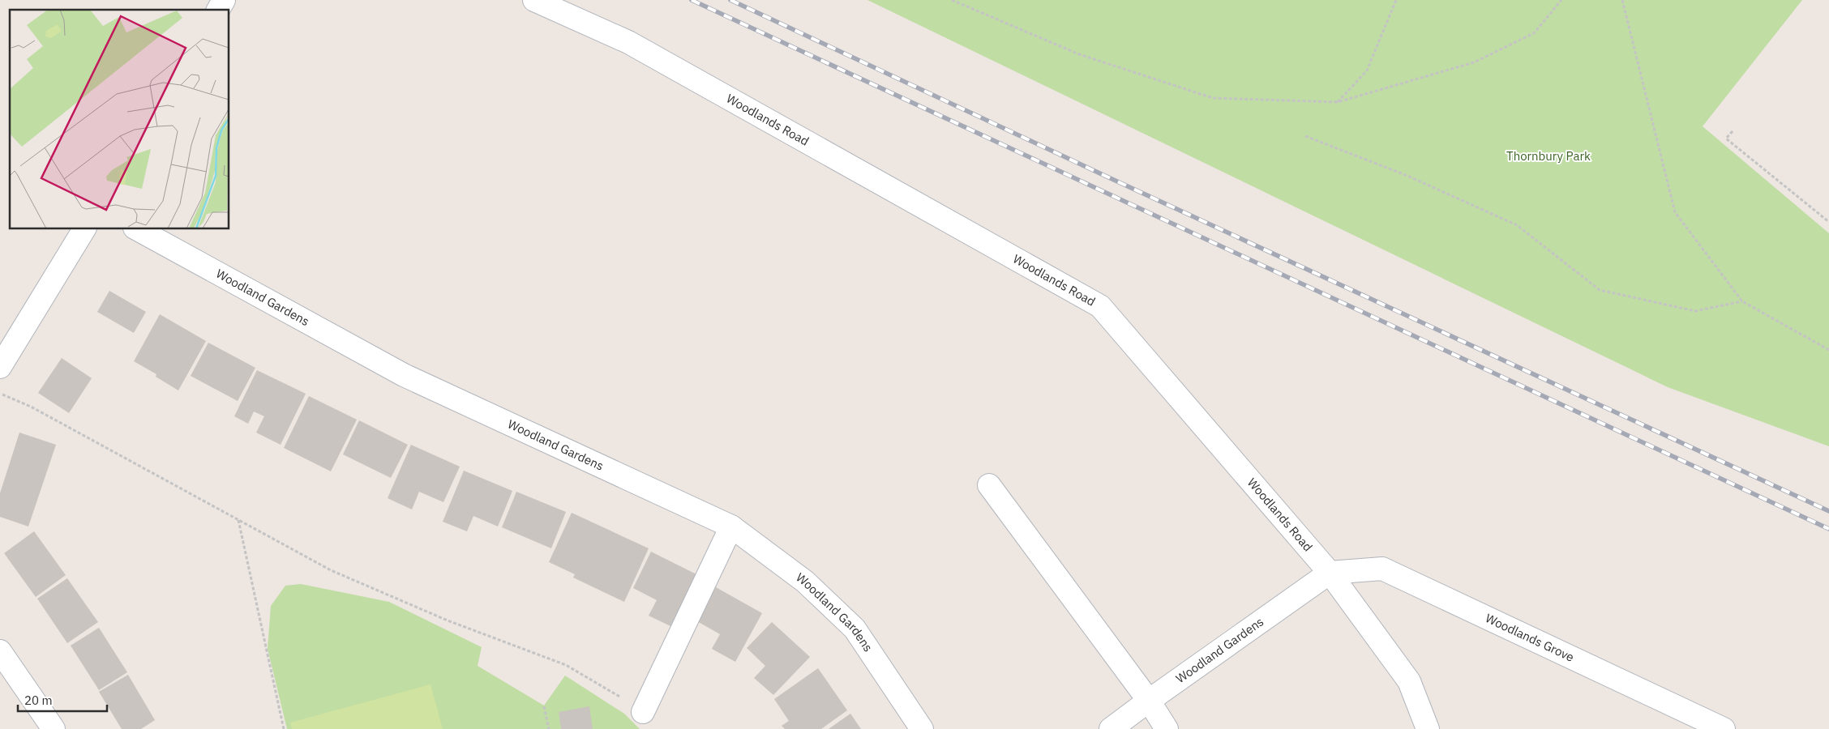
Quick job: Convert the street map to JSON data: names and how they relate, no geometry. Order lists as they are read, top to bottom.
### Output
{
  "streets": {
    "street": ["Woodlands Road", "Woodland Gardens", "Woodlands Grove"]
  },
  "crossings": [
    ["Woodlands Road", "Woodland Gardens"],
    ["Woodlands Road", "Woodlands Grove"],
    ["Woodland Gardens", "Woodlands Grove"]
  ],
  "parks": ["Thornbury Park"],
  "scale_bar": "20 m"
}
